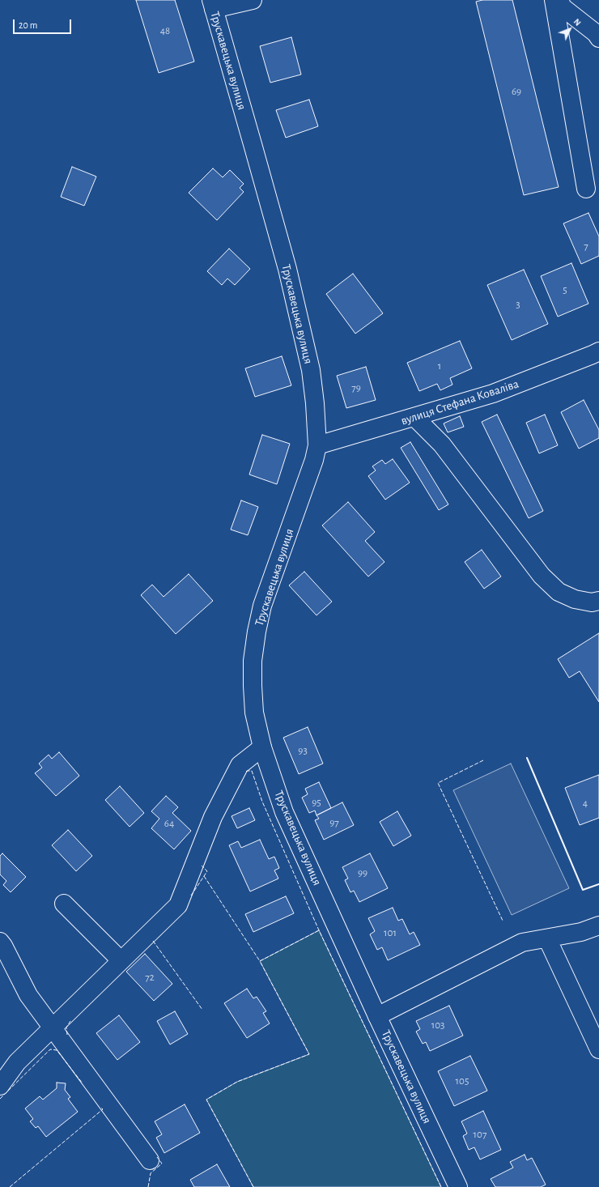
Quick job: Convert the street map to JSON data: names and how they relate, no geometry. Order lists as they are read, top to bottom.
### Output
{
  "streets": {
    "main road": ["Трускавецька вулиця", "вулиця Стефана Коваліва"]
  },
  "crossings": [
    ["Трускавецька вулиця", "вулиця Стефана Коваліва"]
  ],
  "house_numbers": [
    "48",
    "69",
    "7",
    "5",
    "3",
    "1",
    "79",
    "93",
    "95",
    "4",
    "97",
    "64",
    "99",
    "101",
    "72",
    "103",
    "105",
    "107"
  ],
  "scale_bar": "20 m",
  "north": "top right"
}
